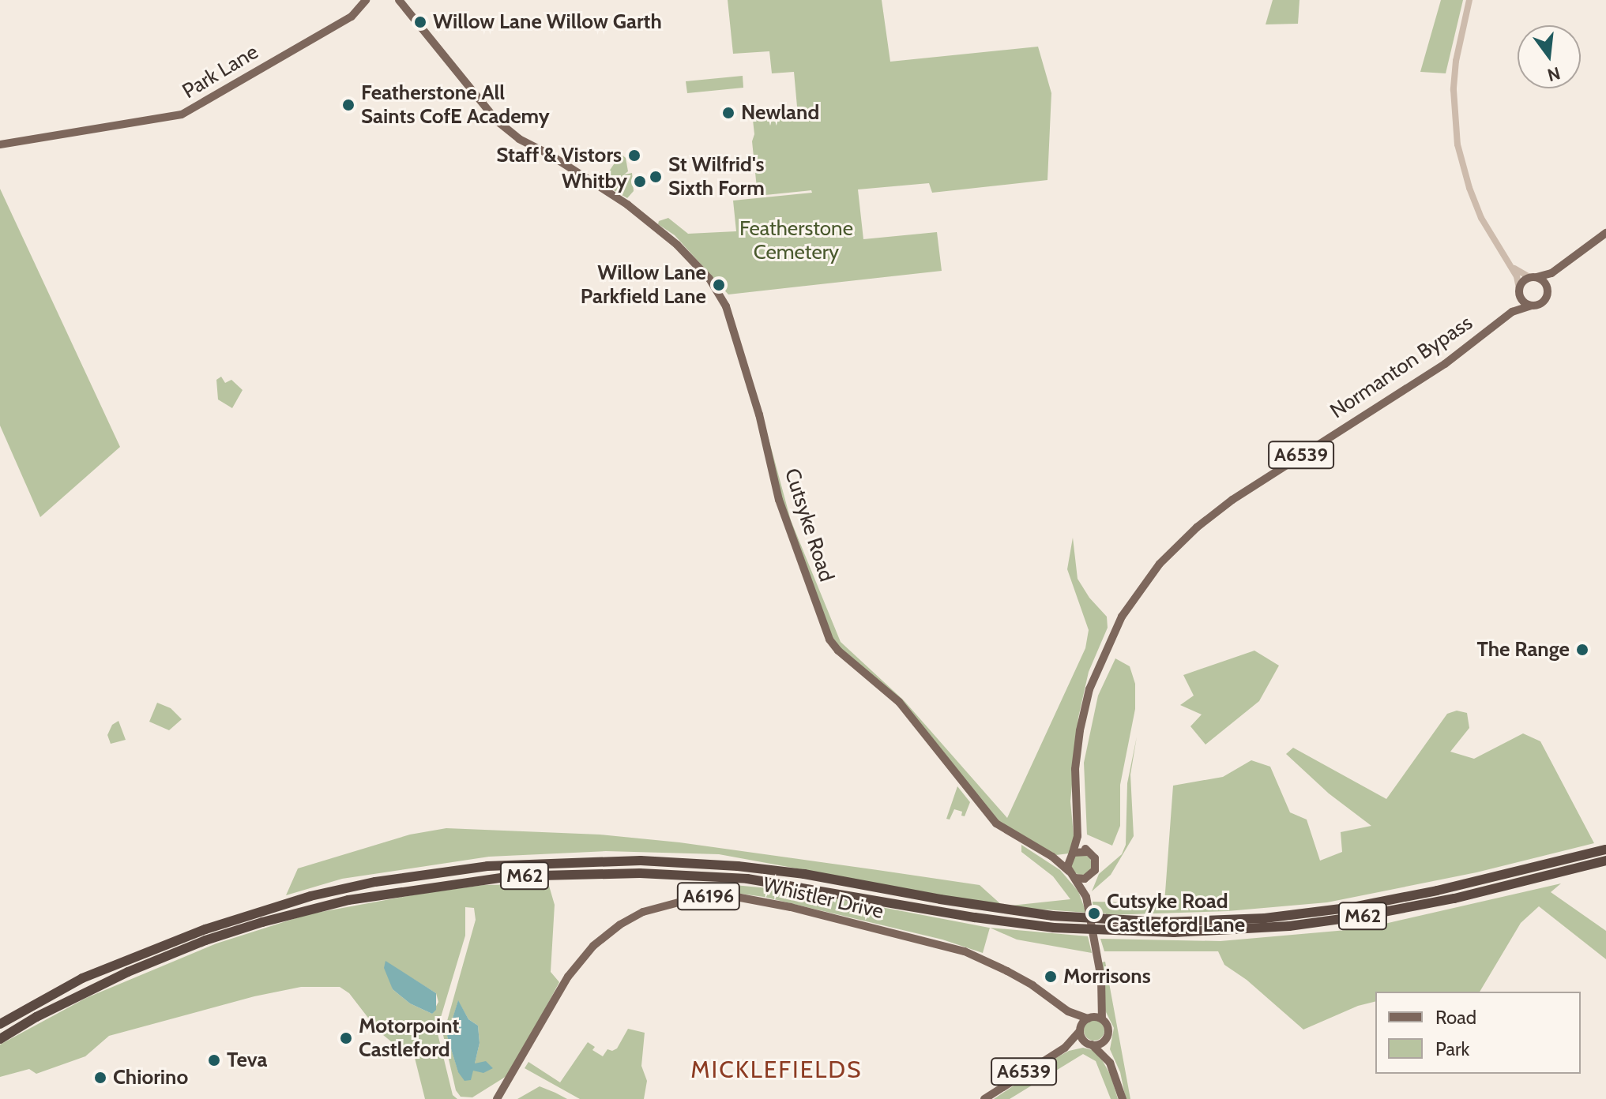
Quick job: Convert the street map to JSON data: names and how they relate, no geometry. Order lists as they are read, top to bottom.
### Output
{
  "streets": {
    "highway": ["M62"],
    "main road": [
      "Park Lane",
      "Normanton Bypass",
      "A6539",
      "Cutsyke Road",
      "A6196",
      "Whistler Drive"
    ]
  },
  "crossings": [
    ["Normanton Bypass", "A6539"],
    ["A6539", "Cutsyke Road"],
    ["A6539", "Whistler Drive"],
    ["Cutsyke Road", "Whistler Drive"]
  ],
  "districts": ["MICKLEFIELDS"],
  "parks": ["Featherstone Cemetery"],
  "places": [
    "Willow Lane Willow Garth",
    "Featherstone All Saints CofE Academy",
    "Newland",
    "Staff & Vistors",
    "St Wilfrid's Sixth Form",
    "Whitby",
    "Willow Lane Parkfield Lane",
    "The Range",
    "Cutsyke Road Castleford Lane",
    "Morrisons",
    "Motorpoint Castleford",
    "Teva",
    "Chiorino"
  ],
  "legend": ["Road", "Park"],
  "north": "bottom"
}
